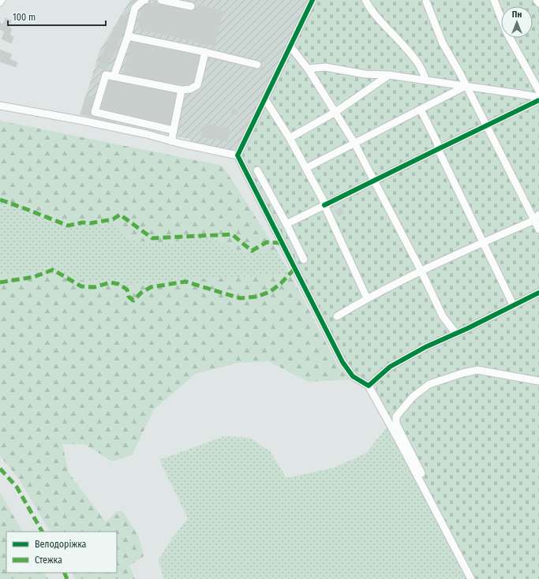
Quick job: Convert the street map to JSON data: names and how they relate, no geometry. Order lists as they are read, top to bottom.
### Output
{
  "legend": ["Велодоріжка", "Стежка"],
  "scale_bar": "100 m",
  "north": "top"
}
